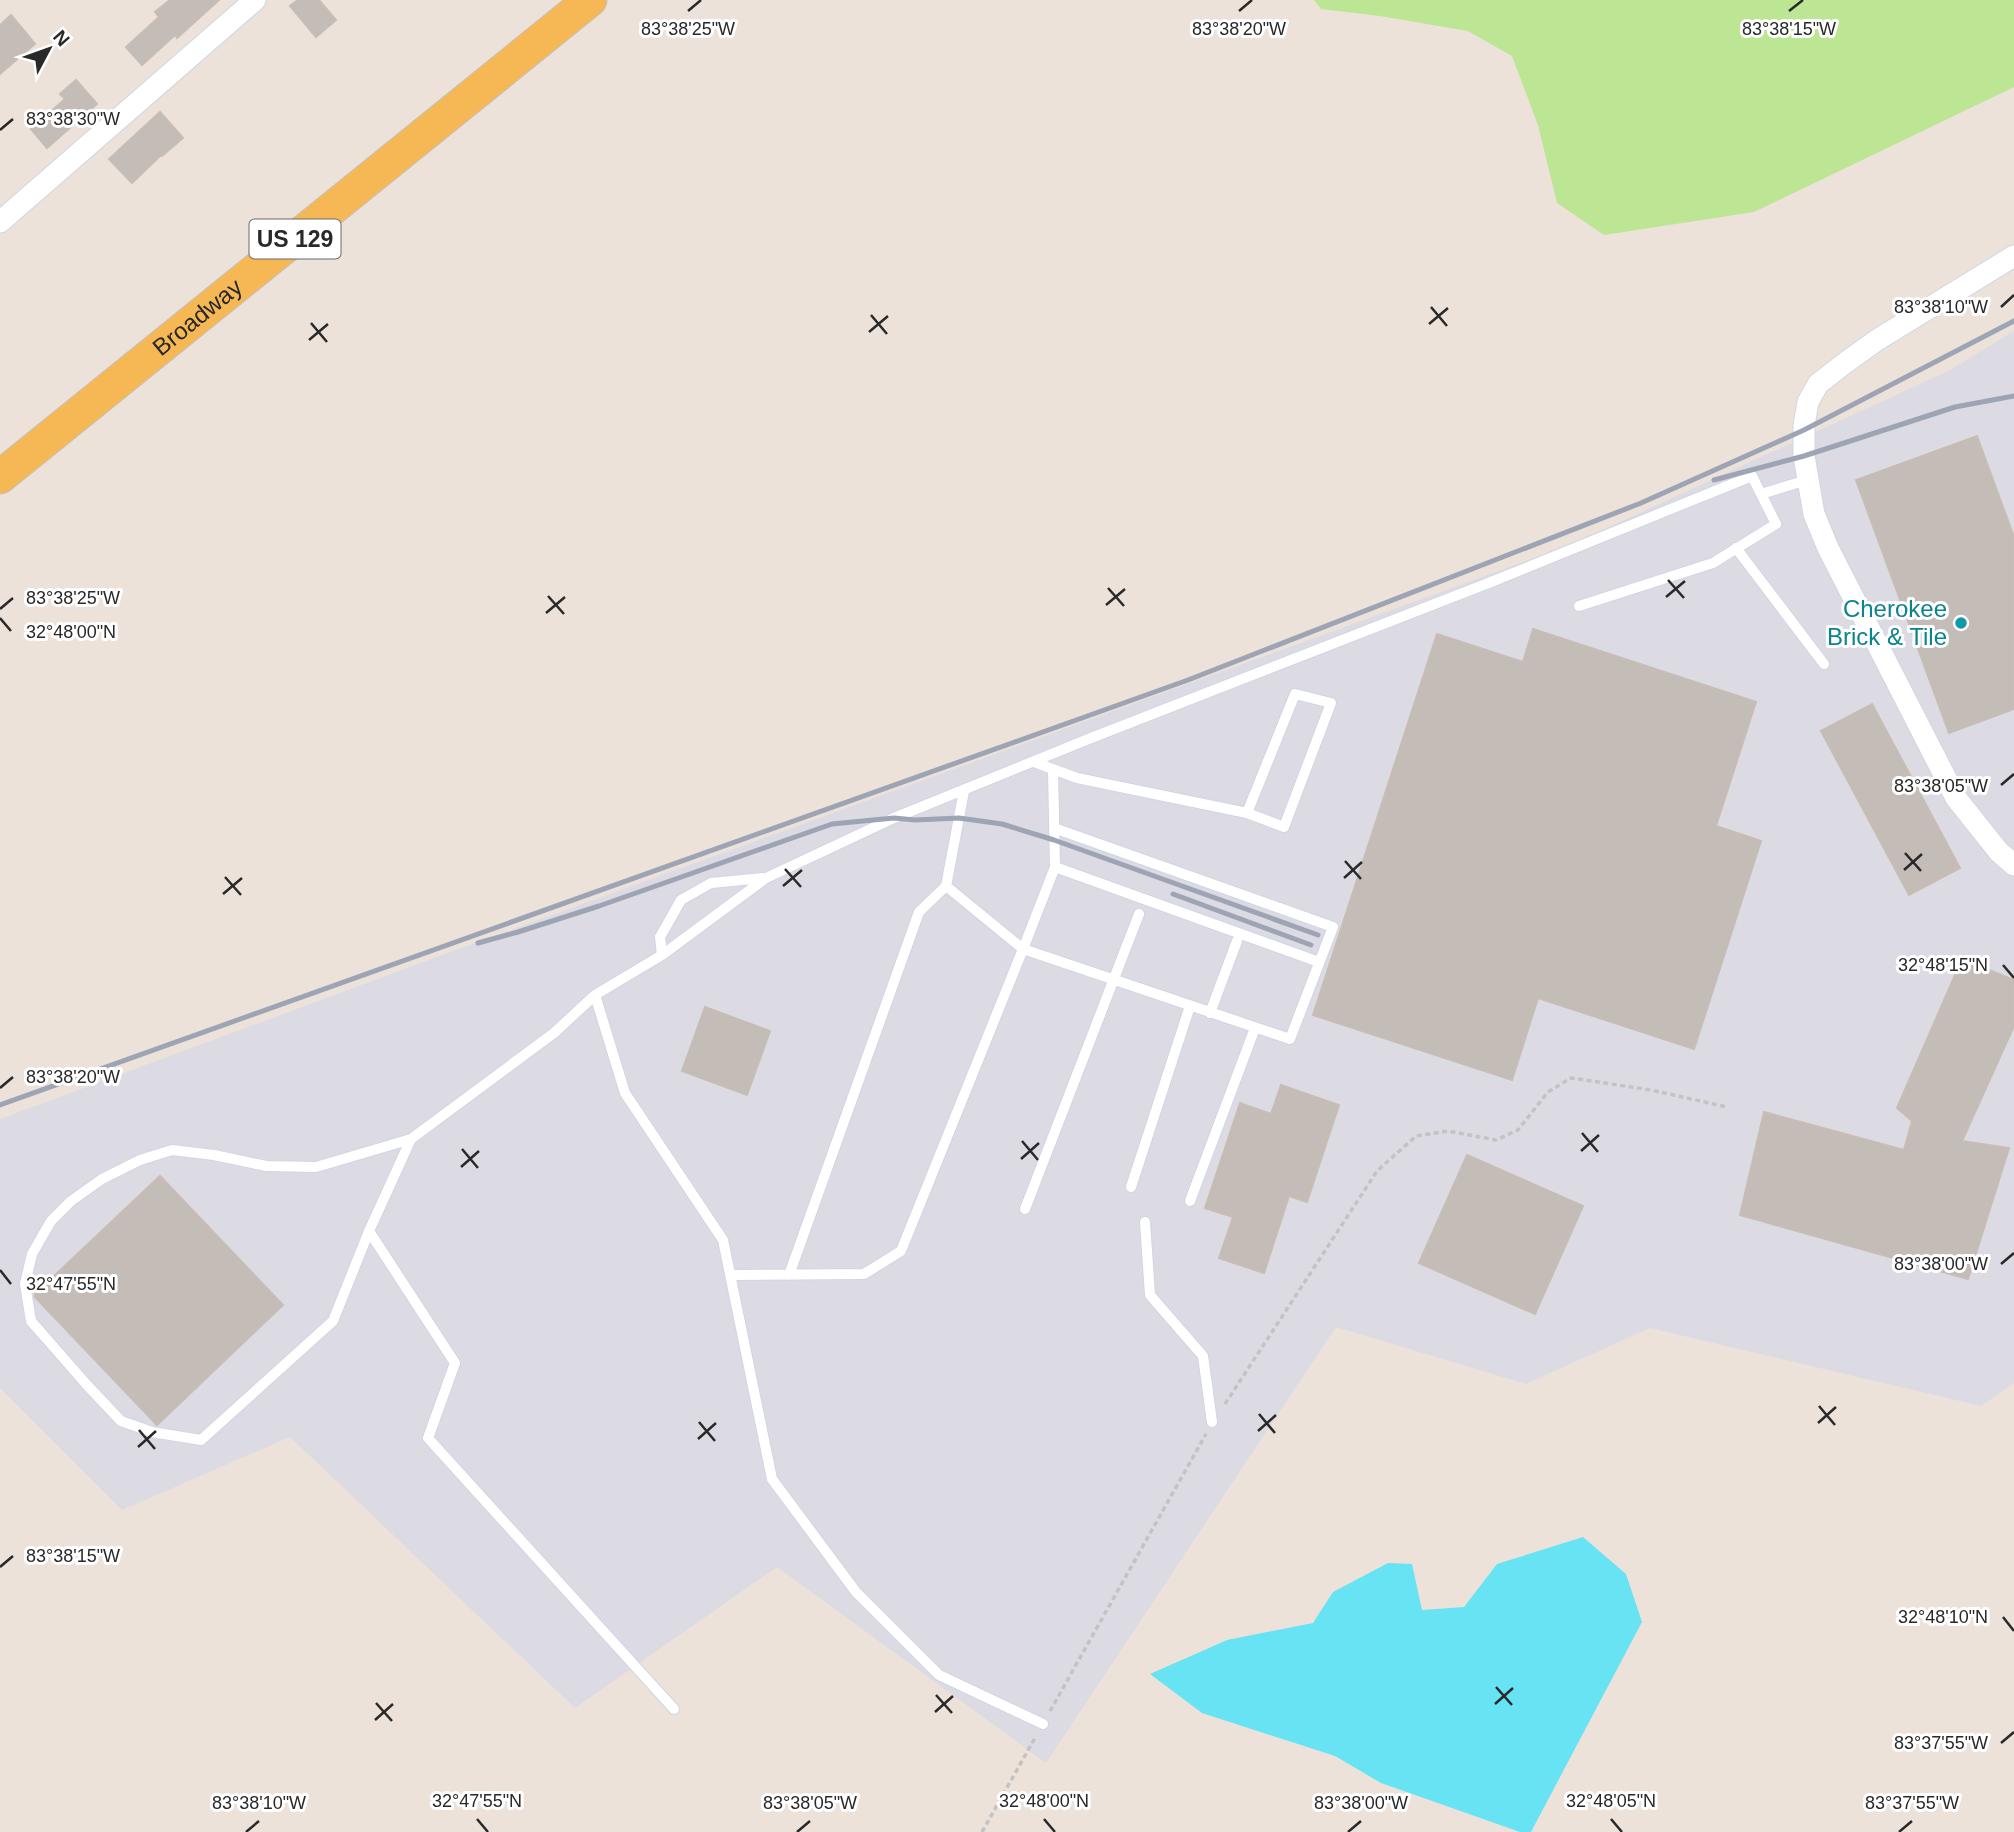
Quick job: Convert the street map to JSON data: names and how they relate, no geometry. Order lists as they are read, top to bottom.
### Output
{
  "streets": {
    "main road": ["US 129", "Broadway"]
  },
  "places": ["Cherokee Brick & Tile"],
  "north": "top right",
  "coordinates": [
    "83°38'25\"W",
    "83°38'20\"W",
    "83°38'15\"W",
    "83°38'30\"W",
    "83°38'10\"W",
    "32°48'00\"N",
    "83°38'05\"W",
    "32°48'15\"N",
    "83°38'00\"W",
    "32°47'55\"N",
    "32°48'10\"N",
    "83°37'55\"W",
    "32°48'05\"N"
  ]
}
